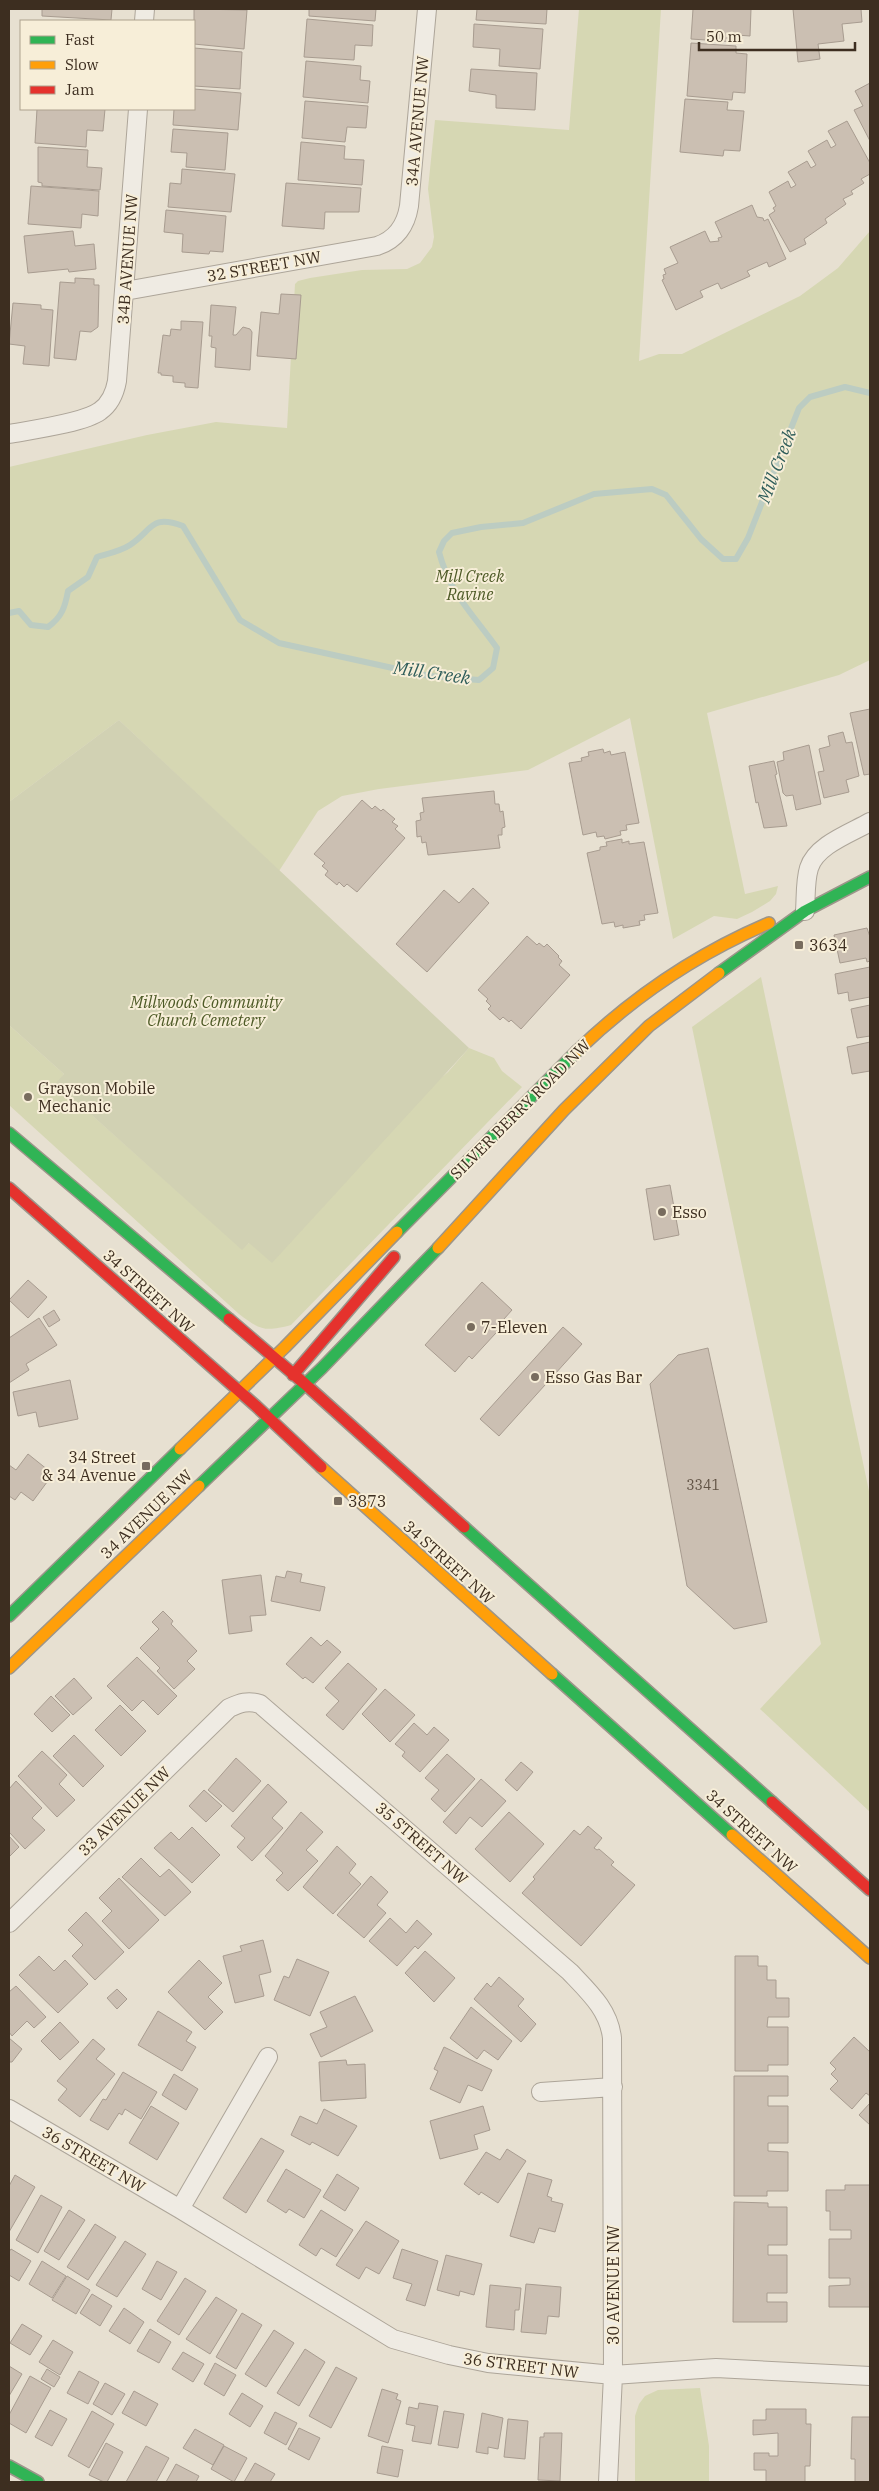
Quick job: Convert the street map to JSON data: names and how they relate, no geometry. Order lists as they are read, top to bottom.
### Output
{
  "streets": {
    "main road": ["SILVER BERRY ROAD NW", "34 STREET NW", "34 AVENUE NW"],
    "street": [
      "34A AVENUE NW",
      "34B AVENUE NW",
      "32 STREET NW",
      "33 AVENUE NW",
      "35 STREET NW",
      "36 STREET NW",
      "30 AVENUE NW"
    ]
  },
  "crossings": [
    ["34A AVENUE NW", "32 STREET NW"],
    ["34B AVENUE NW", "32 STREET NW"],
    ["SILVER BERRY ROAD NW", "34 STREET NW"],
    ["SILVER BERRY ROAD NW", "34 AVENUE NW"],
    ["34 STREET NW", "34 AVENUE NW"],
    ["33 AVENUE NW", "35 STREET NW"],
    ["35 STREET NW", "30 AVENUE NW"],
    ["36 STREET NW", "30 AVENUE NW"]
  ],
  "water": ["Mill Creek"],
  "parks": ["Mill Creek Ravine", "Millwoods Community Church Cemetery"],
  "places": {
    "transit": ["3634", "34 Street & 34 Avenue", "3873"],
    "other": [
      "Grayson Mobile Mechanic",
      "Esso",
      "7-Eleven",
      "Esso Gas Bar"
    ]
  },
  "house_numbers": ["3341"],
  "legend": ["Fast", "Slow", "Jam"],
  "scale_bar": "50 m"
}
